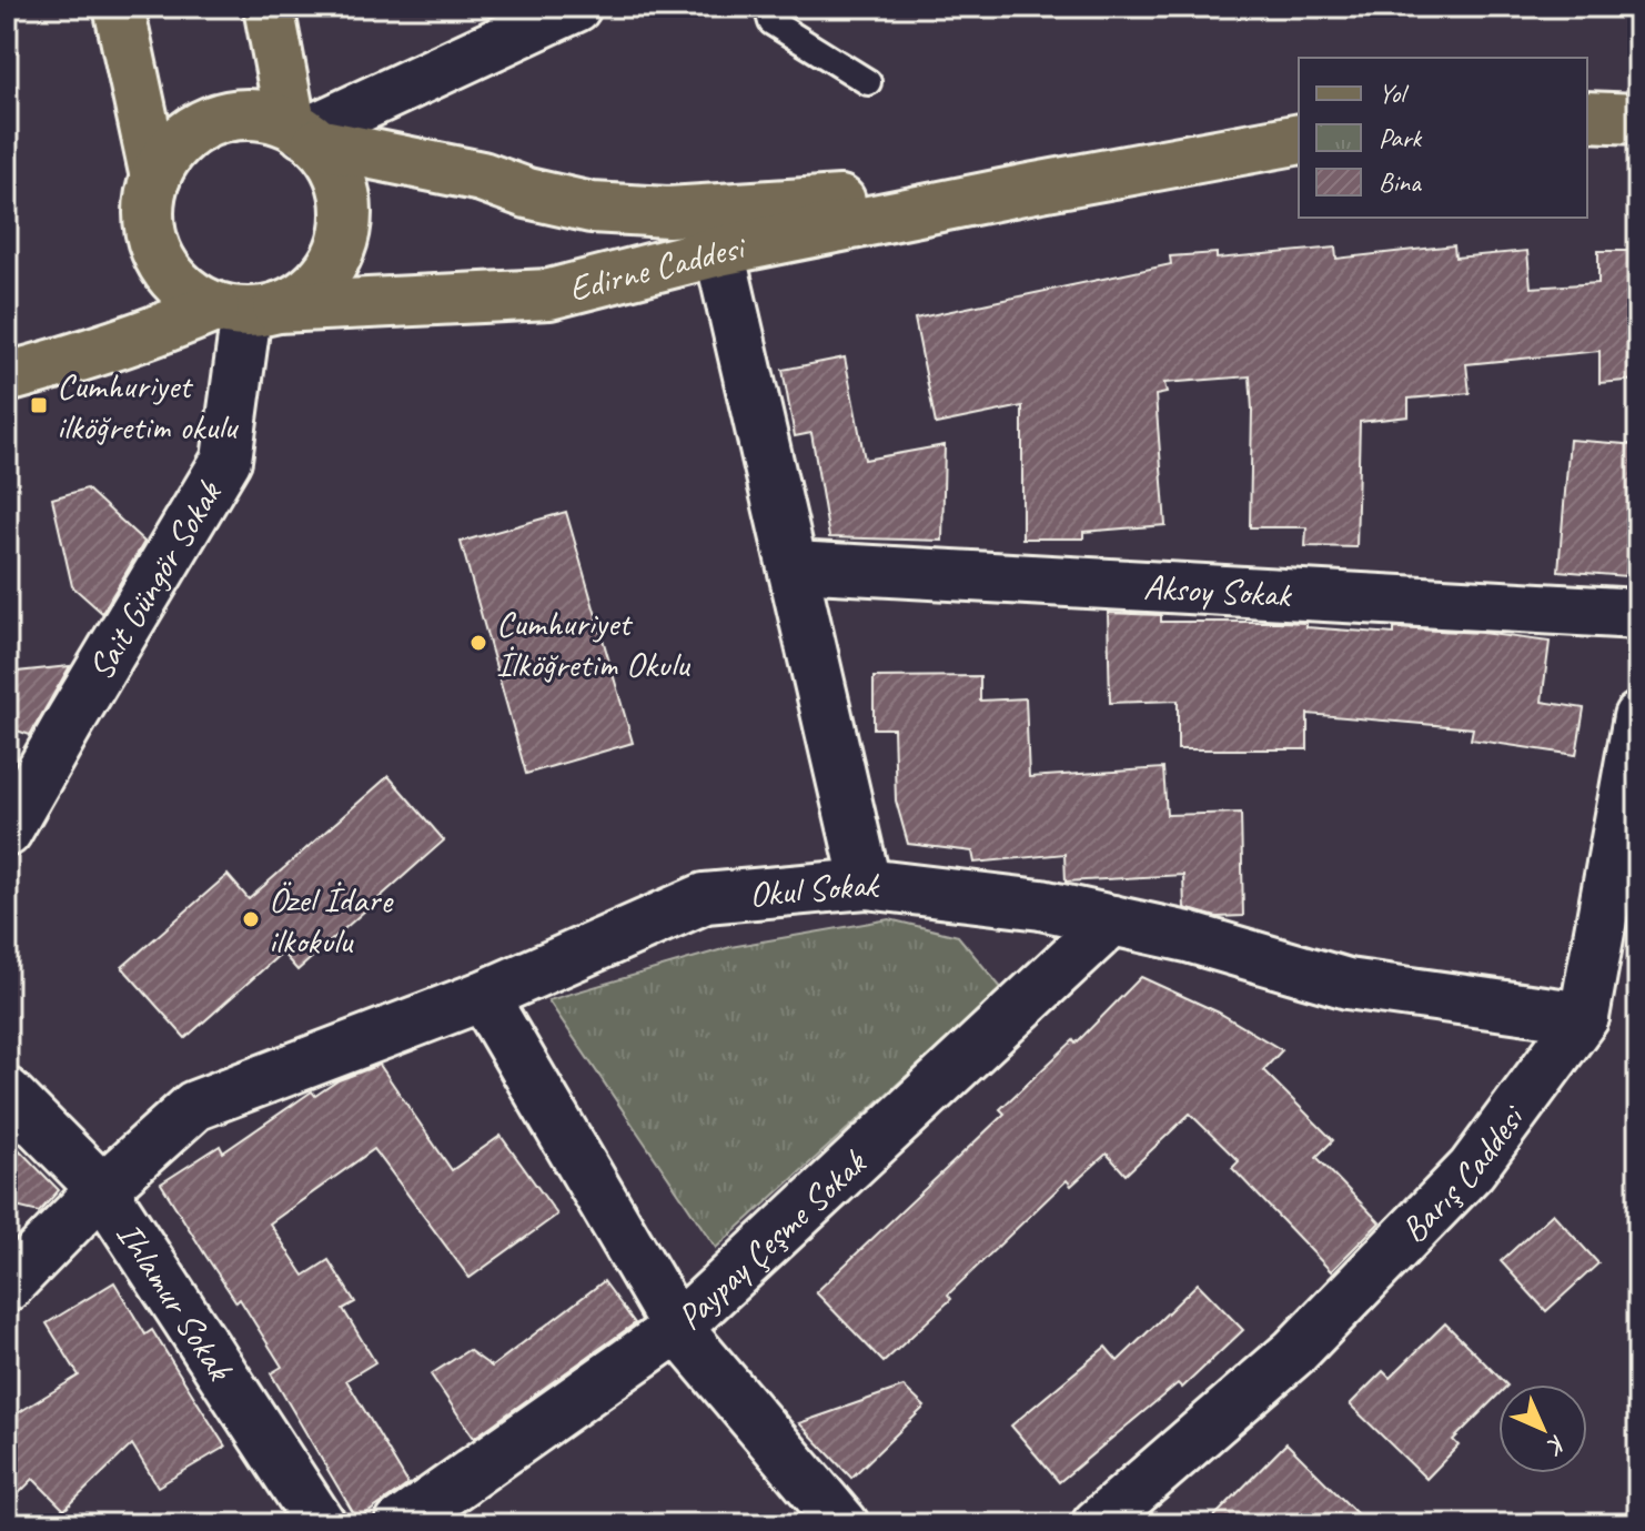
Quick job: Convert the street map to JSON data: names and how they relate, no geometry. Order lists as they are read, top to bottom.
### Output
{
  "streets": {
    "main road": ["Edirne Caddesi"],
    "street": [
      "Sait Güngör Sokak",
      "Aksoy Sokak",
      "Okul Sokak",
      "Barış Caddesi",
      "Paypay Çeşme Sokak",
      "Ihlamur Sokak"
    ]
  },
  "crossings": [
    ["Edirne Caddesi", "Sait Güngör Sokak"],
    ["Okul Sokak", "Barış Caddesi"],
    ["Okul Sokak", "Paypay Çeşme Sokak"],
    ["Okul Sokak", "Ihlamur Sokak"]
  ],
  "places": {
    "transit": ["Cumhuriyet ilköğretim okulu"],
    "other": ["Cumhuriyet İlköğretim Okulu", "Özel İdare ilkokulu"]
  },
  "legend": ["Yol", "Park", "Bina"],
  "north": "bottom right"
}
